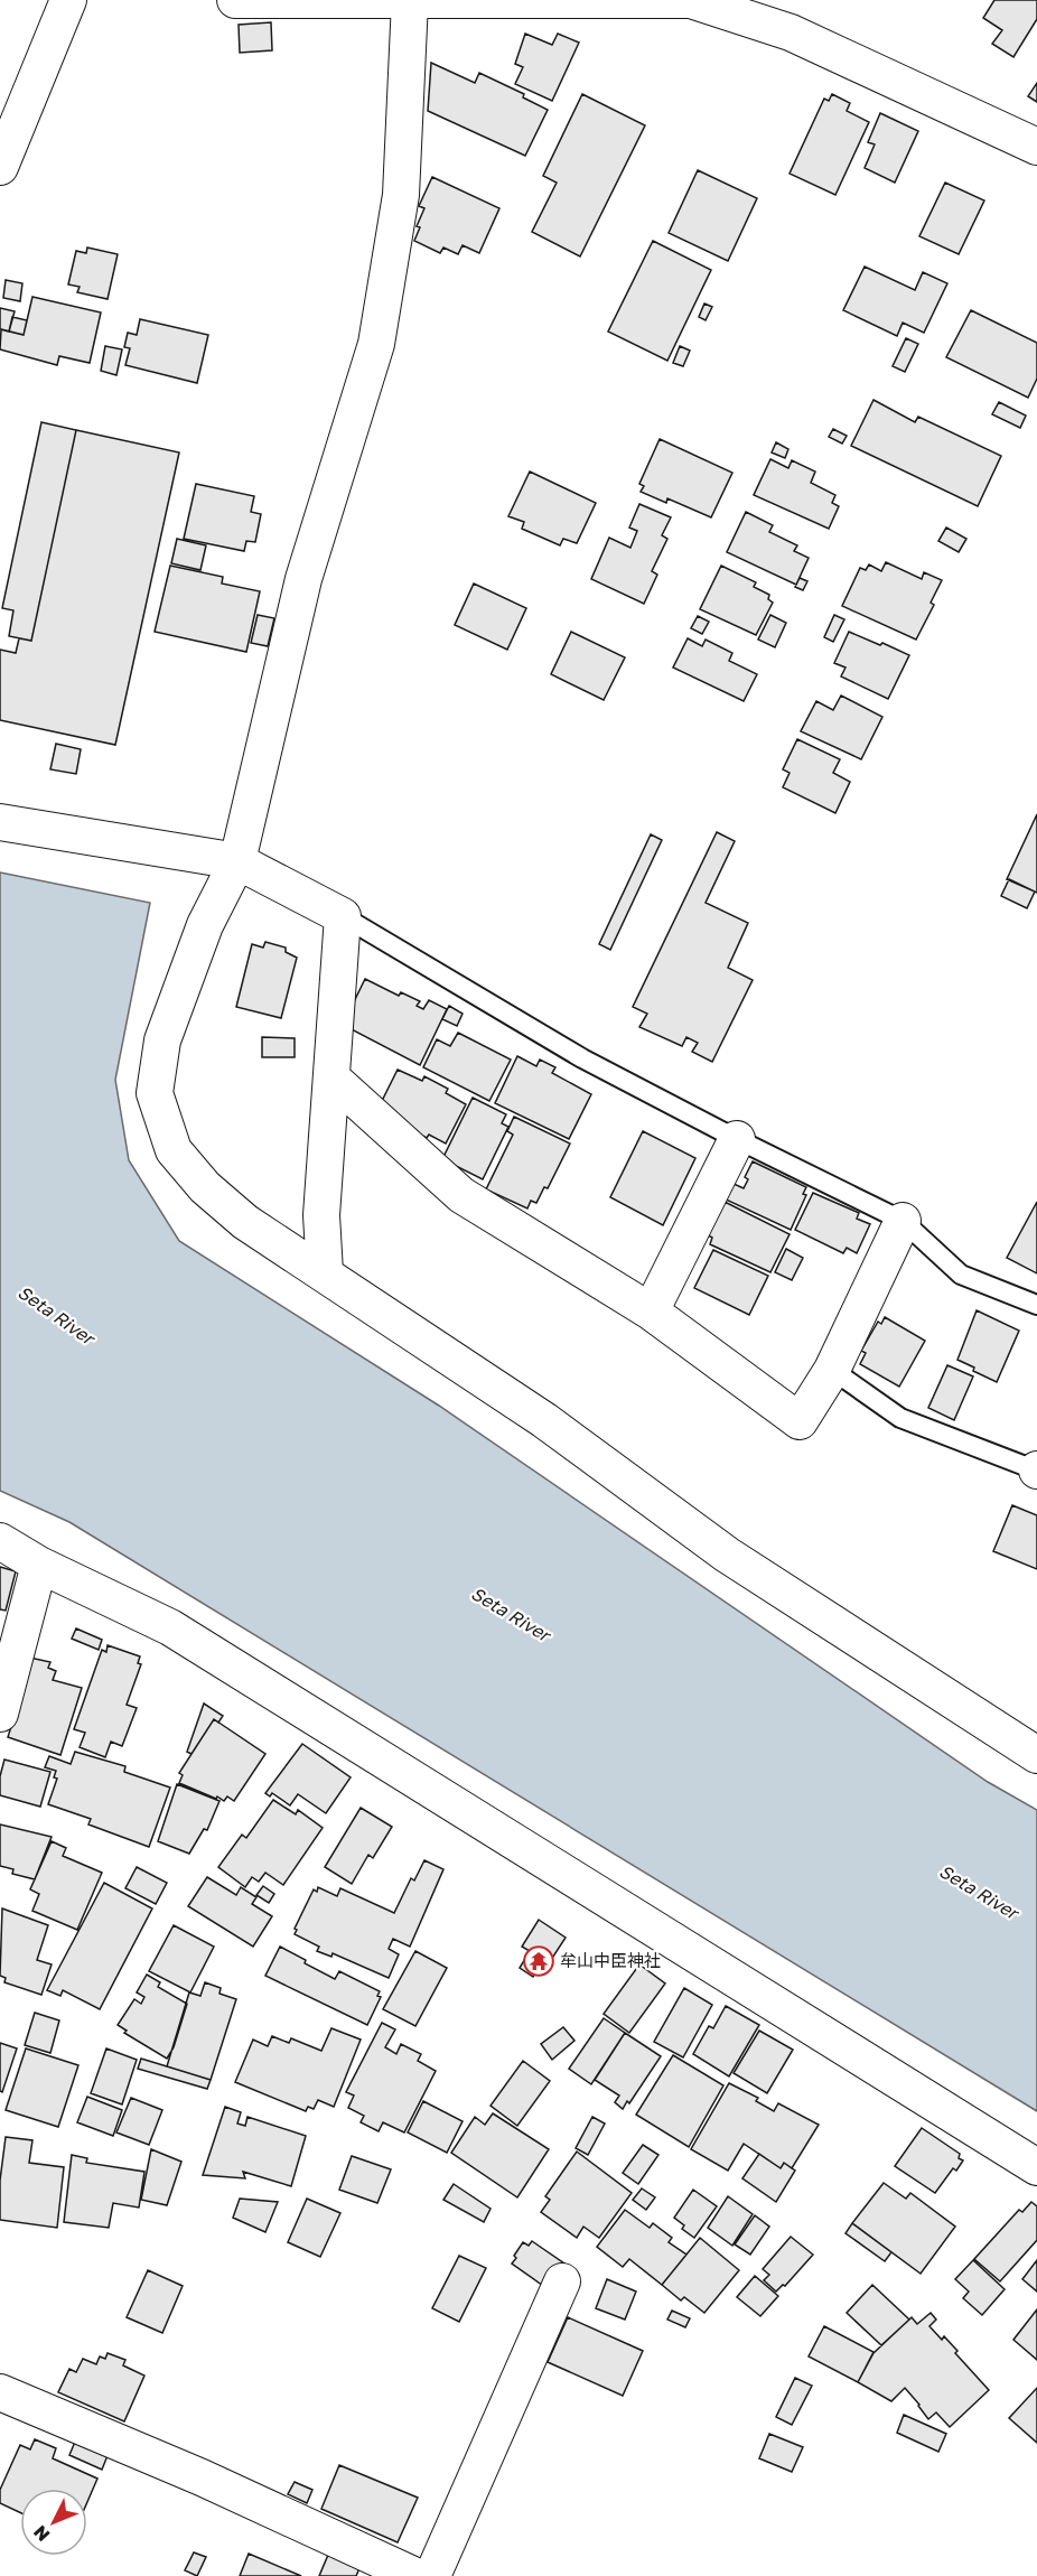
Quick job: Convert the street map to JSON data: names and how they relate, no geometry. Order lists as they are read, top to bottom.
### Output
{
  "water": ["Seta River"],
  "places": {
    "temple": ["牟山中臣神社"]
  },
  "north": "bottom left"
}
